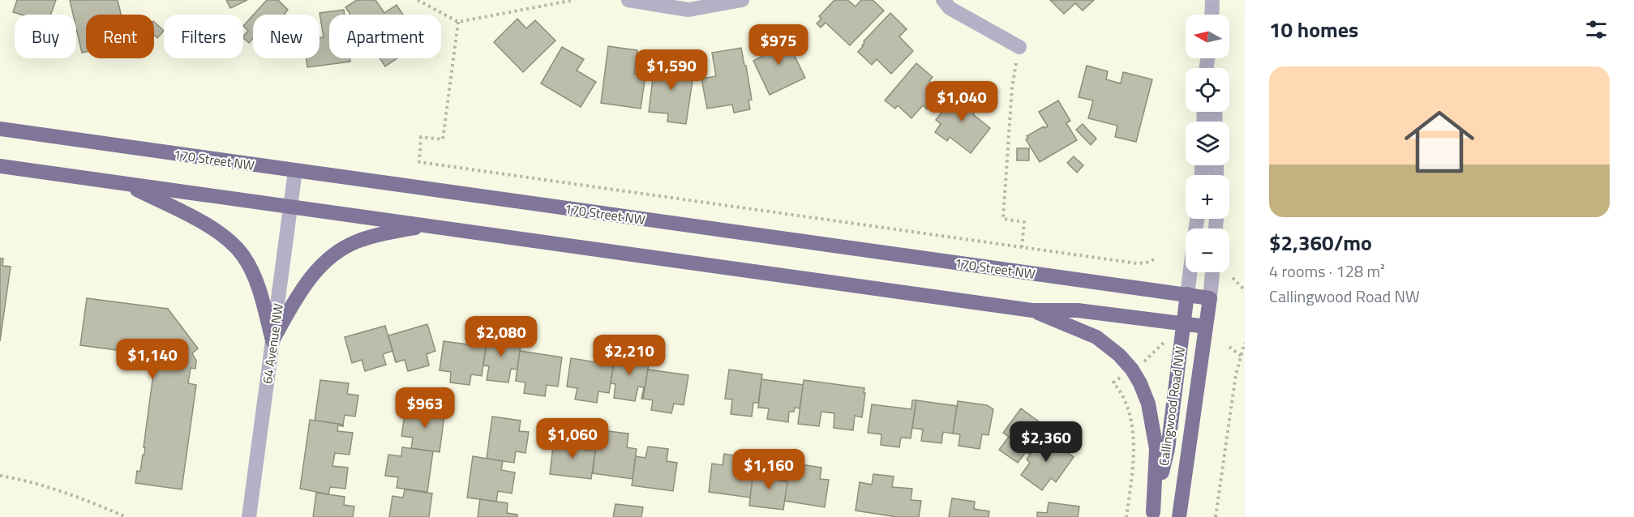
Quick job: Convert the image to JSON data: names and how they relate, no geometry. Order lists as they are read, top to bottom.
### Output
{
  "streets": {
    "main road": ["170 Street NW", "Callingwood Road NW"],
    "street": ["64 Avenue NW"]
  },
  "crossings": [
    ["170 Street NW", "64 Avenue NW"],
    ["170 Street NW", "Callingwood Road NW"]
  ],
  "north": "left",
  "page": {
    "heading": "10 homes",
    "map_buttons": ["+", "−"],
    "chip": [
      "Buy",
      "Rent",
      "Filters",
      "New",
      "Apartment"
    ],
    "price": [
      "$975",
      "$1,590",
      "$1,040",
      "$2,080",
      "$2,210",
      "$1,140",
      "$963",
      "$1,060",
      "$2,360",
      "$1,160"
    ],
    "list": [
      {
        "name": "$2,360/mo",
        "note": "4 rooms · 128 m² · Callingwood Road NW"
      }
    ]
  }
}
